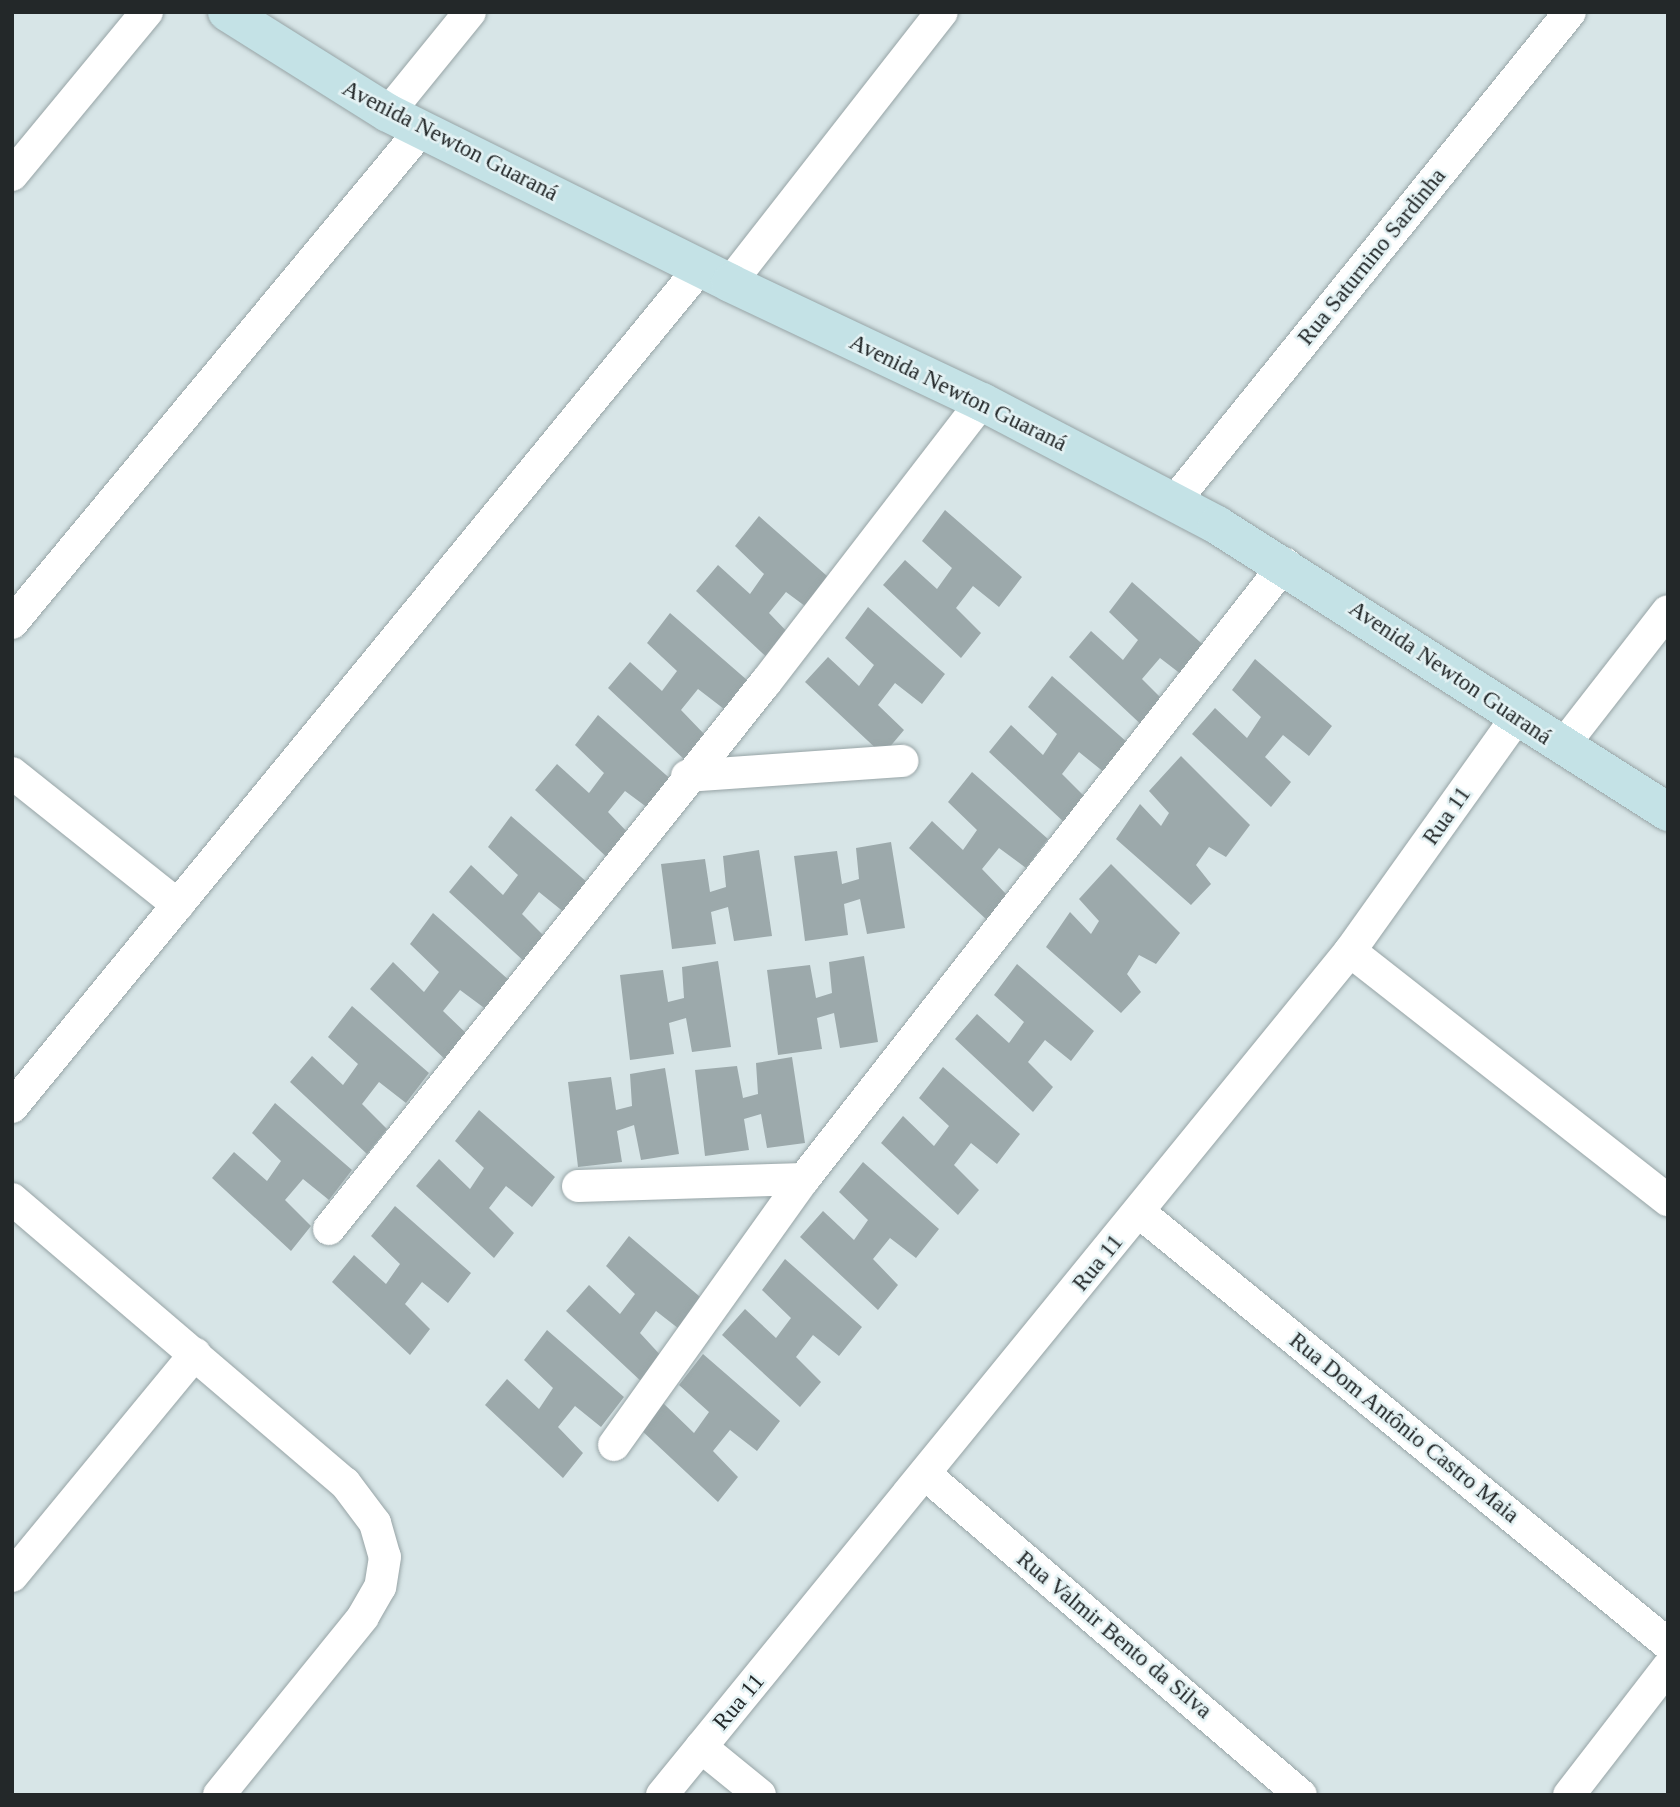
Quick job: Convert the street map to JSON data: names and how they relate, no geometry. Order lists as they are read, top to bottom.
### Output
{
  "streets": {
    "main road": ["Avenida Newton Guaraná"],
    "street": [
      "Rua Saturnino Sardinha",
      "Rua 11",
      "Rua Dom Antônio Castro Maia",
      "Rua Valmir Bento da Silva"
    ]
  },
  "crossings": [
    ["Avenida Newton Guaraná", "Rua Saturnino Sardinha"],
    ["Avenida Newton Guaraná", "Rua 11"],
    ["Rua 11", "Rua Dom Antônio Castro Maia"],
    ["Rua 11", "Rua Valmir Bento da Silva"]
  ]
}
